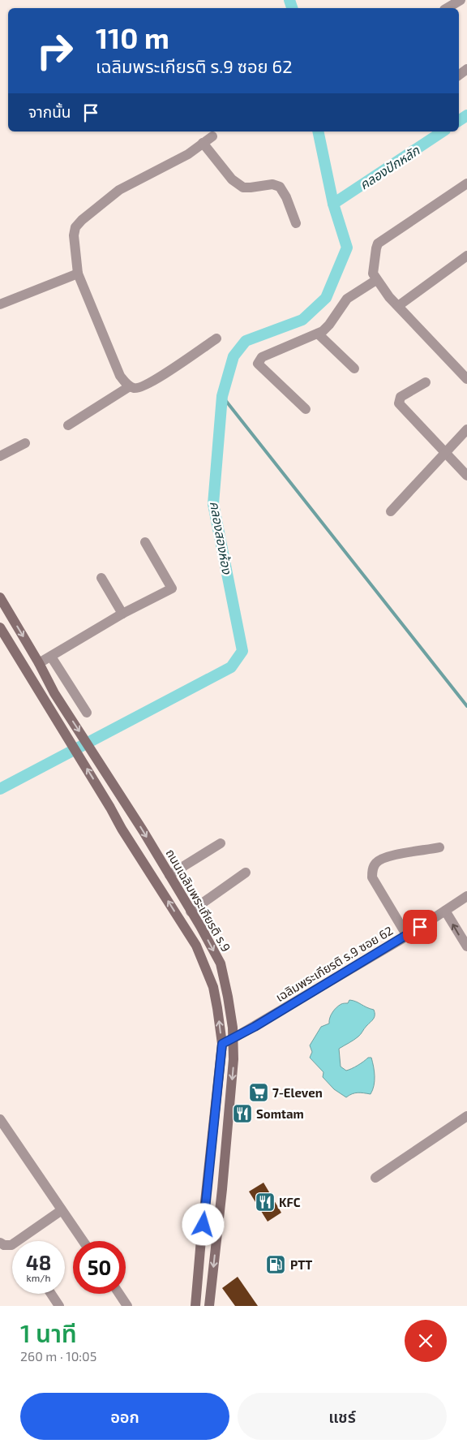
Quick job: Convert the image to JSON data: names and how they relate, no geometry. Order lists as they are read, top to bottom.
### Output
{
  "streets": {
    "main road": ["ถนนเฉลิมพระเกียรติ ร.9"],
    "street": ["เฉลิมพระเกียรติ ร.9 ซอย 62"]
  },
  "crossings": [
    ["ถนนเฉลิมพระเกียรติ ร.9", "เฉลิมพระเกียรติ ร.9 ซอย 62"]
  ],
  "water": ["คลองปักหลัก", "คลองสองห้อง"],
  "places": {
    "supermarket": ["7-Eleven"],
    "restaurant": ["Somtam", "KFC"],
    "fuel station": ["PTT"]
  },
  "page": {
    "turn": ["110 m", "เฉลิมพระเกียรติ ร.9 ซอย 62"],
    "then": "จากนั้น",
    "speed": "48 km/h",
    "limit": "50",
    "heading": ["1 นาที", "260 m · 10:05"],
    "buttons": ["ออก", "แชร์"]
  }
}
